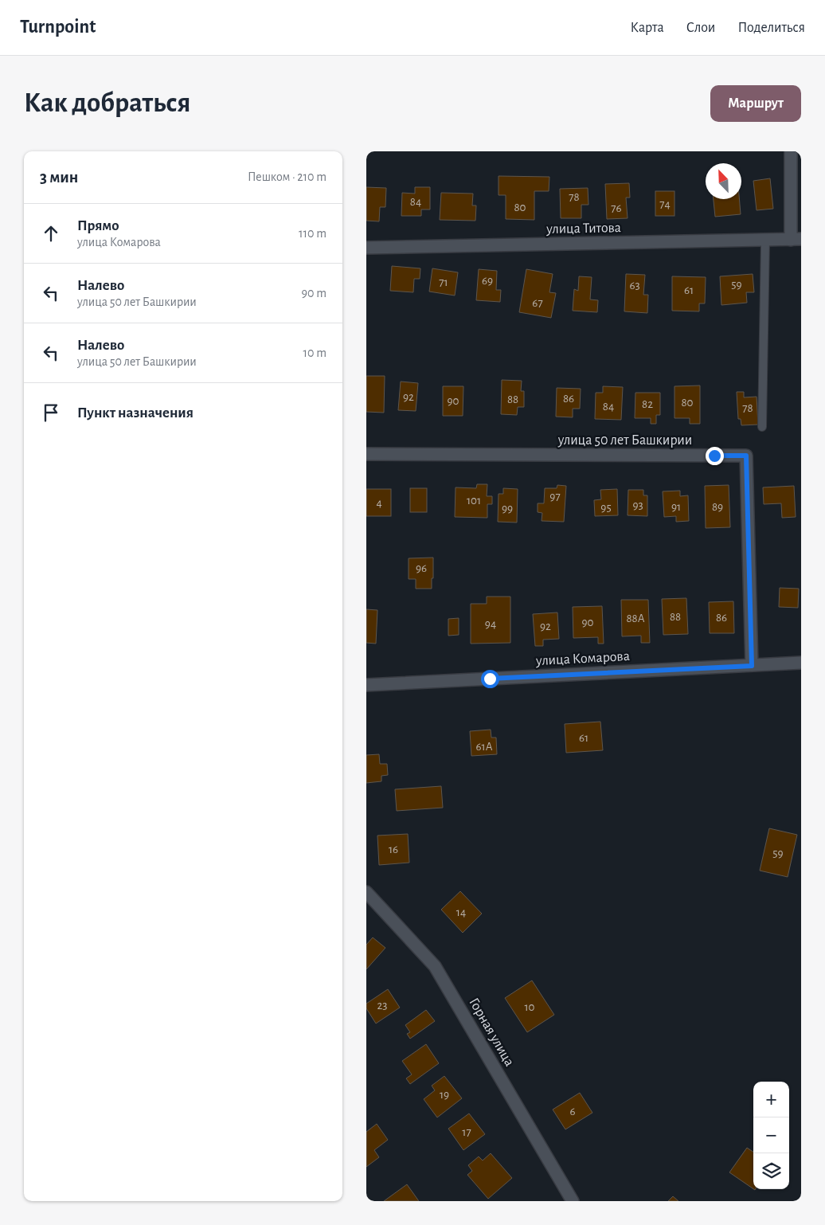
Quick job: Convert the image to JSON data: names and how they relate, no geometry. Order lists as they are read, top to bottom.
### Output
{
  "streets": {
    "street": [
      "улица Титова",
      "улица 50 лет Башкирии",
      "улица Комарова",
      "Горная улица"
    ]
  },
  "crossings": [
    ["улица 50 лет Башкирии", "улица Комарова"]
  ],
  "house_numbers": [
    "78",
    "84",
    "74",
    "80",
    "76",
    "69",
    "71",
    "59",
    "63",
    "61",
    "67",
    "92",
    "86",
    "88",
    "90",
    "80",
    "82",
    "84",
    "78",
    "97",
    "101",
    "4",
    "93",
    "91",
    "89",
    "95",
    "99",
    "96",
    "88",
    "86",
    "88А",
    "90",
    "94",
    "92",
    "61",
    "61А",
    "16",
    "59",
    "14",
    "23",
    "10",
    "19",
    "6",
    "17"
  ],
  "north": "top left",
  "page": {
    "header": "Turnpoint",
    "nav": ["Карта", "Слои", "Поделиться"],
    "buttons": "Маршрут",
    "title": "Как добраться",
    "heading": ["3 мин", "Пешком · 210 m"],
    "list": [
      ["Прямо", "улица Комарова", "110 m"],
      ["Налево", "улица 50 лет Башкирии", "90 m"],
      ["Налево", "улица 50 лет Башкирии", "10 m"],
      "Пункт назначения"
    ],
    "map_buttons": ["+", "−"]
  }
}
